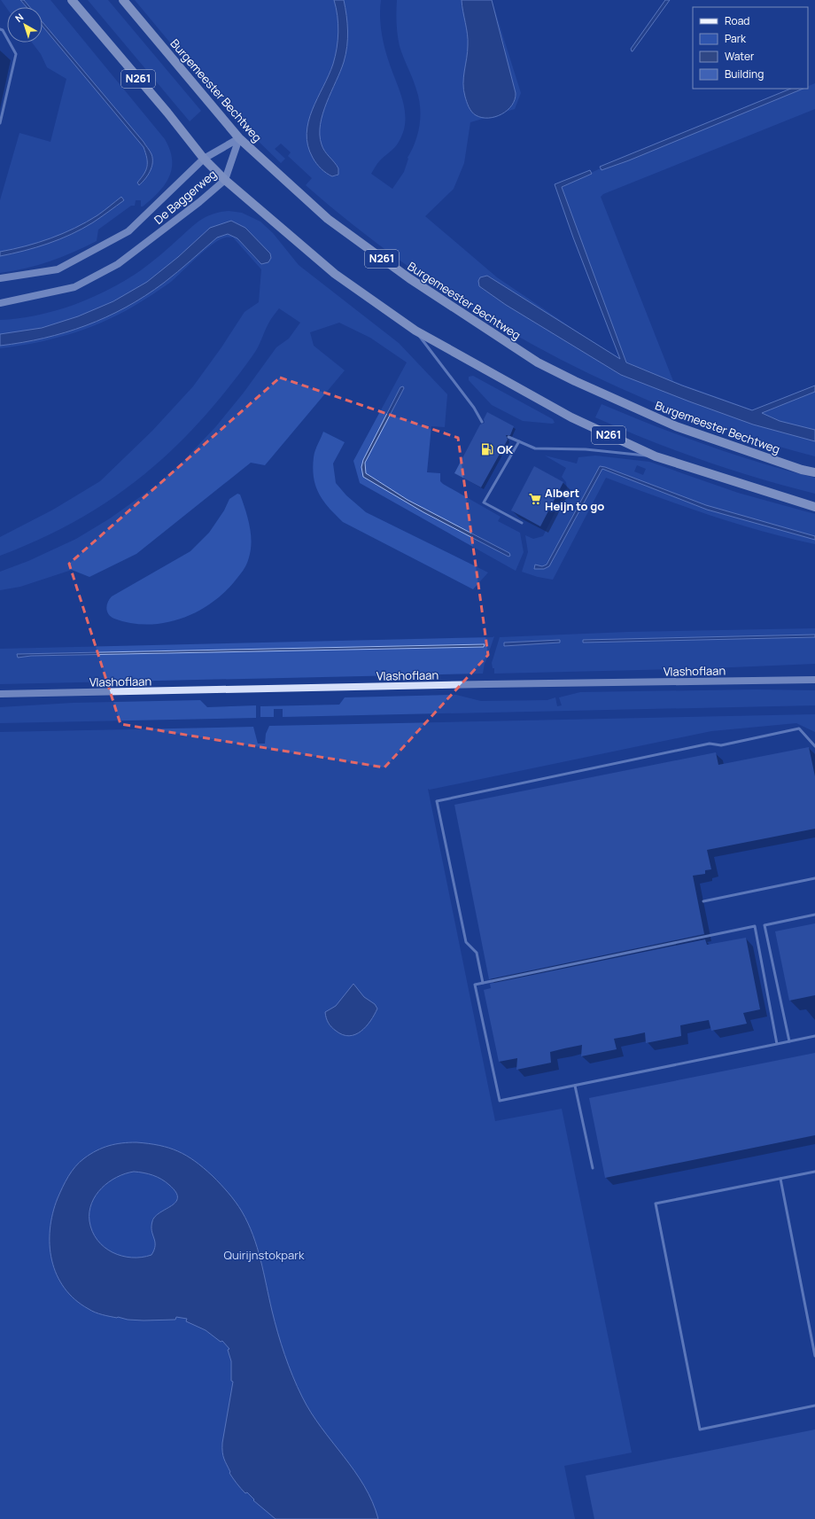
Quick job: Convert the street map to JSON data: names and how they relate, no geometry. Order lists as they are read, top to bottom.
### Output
{
  "streets": {
    "main road": ["N261", "Burgemeester Bechtweg"],
    "street": ["De Baggerweg", "Vlashoflaan"]
  },
  "crossings": [
    ["N261", "De Baggerweg"],
    ["Burgemeester Bechtweg", "De Baggerweg"]
  ],
  "parks": ["Quirijnstokpark"],
  "places": {
    "fuel station": ["OK"],
    "supermarket": ["Albert Heijn to go"]
  },
  "legend": [
    "Road",
    "Park",
    "Water",
    "Building"
  ],
  "north": "top left"
}
